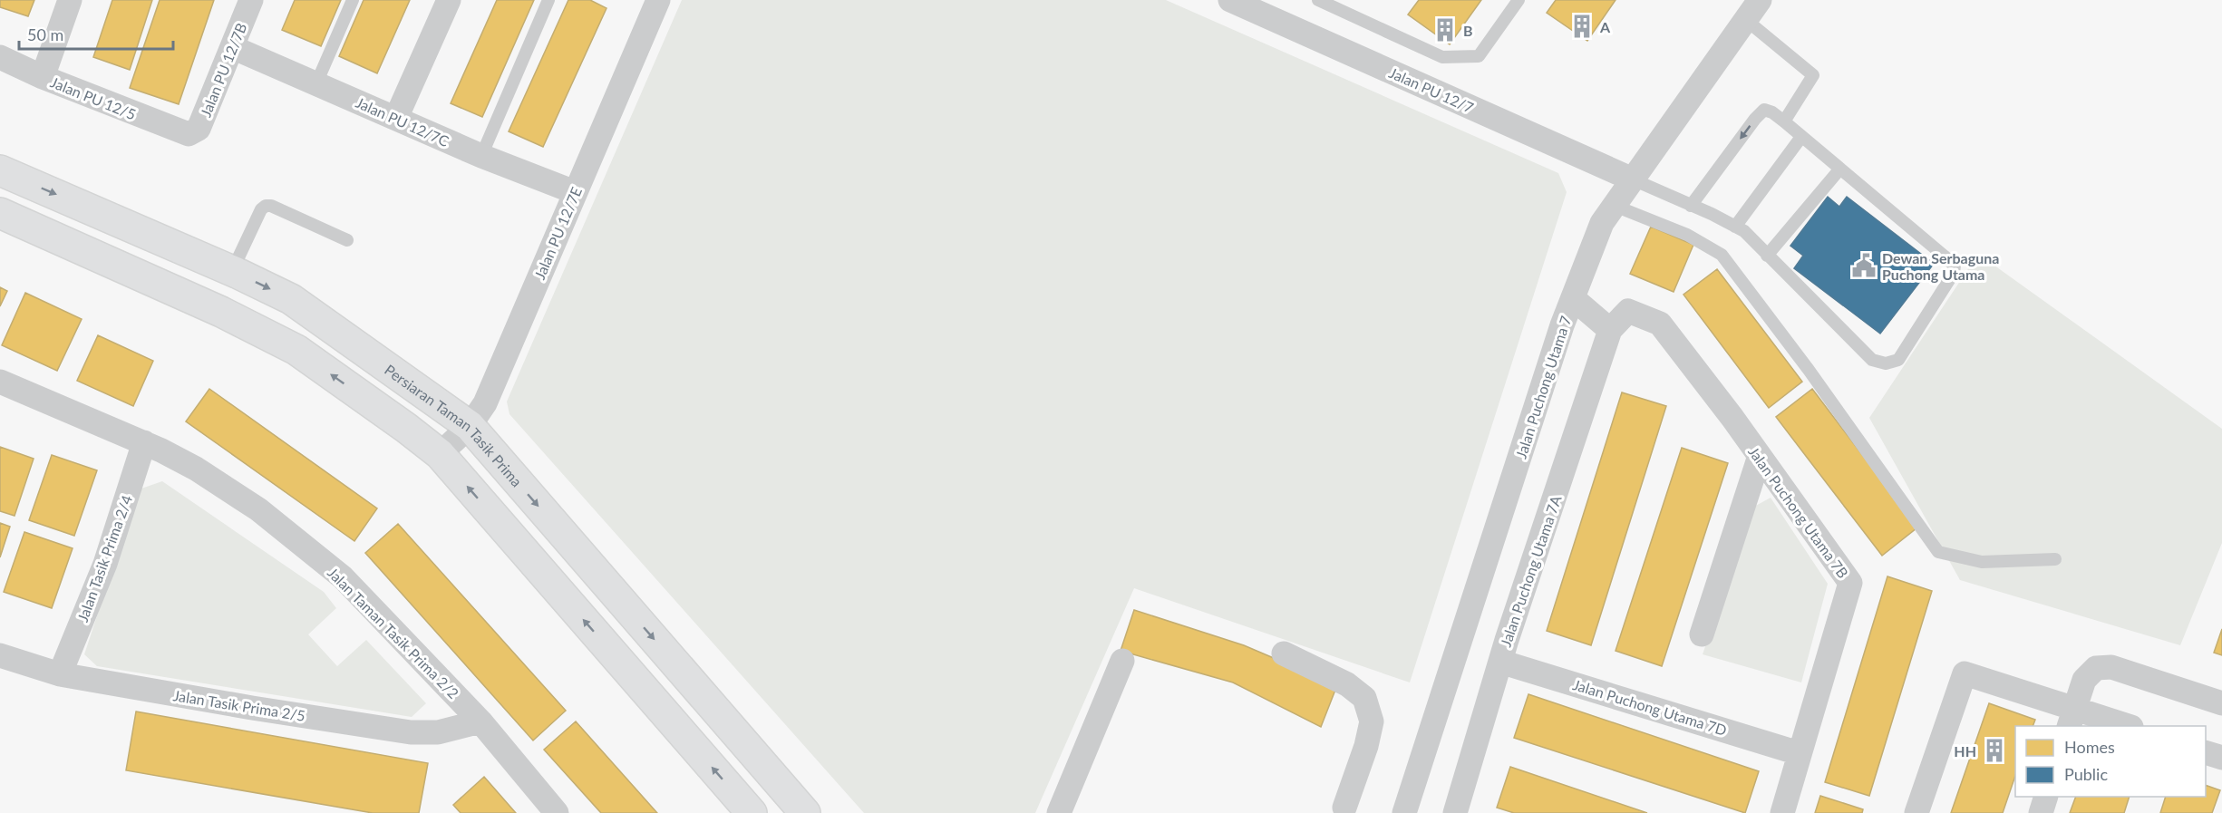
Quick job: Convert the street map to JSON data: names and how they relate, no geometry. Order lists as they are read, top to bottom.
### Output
{
  "streets": {
    "main road": ["Persiaran Taman Tasik Prima"],
    "street": [
      "Jalan PU 12/7B",
      "Jalan PU 12/7",
      "Jalan PU 12/5",
      "Jalan PU 12/7C",
      "Jalan PU 12/7E",
      "Jalan Puchong Utama 7",
      "Jalan Puchong Utama 7B",
      "Jalan Tasik Prima 2/4",
      "Jalan Puchong Utama 7A",
      "Jalan Taman Tasik Prima 2/2",
      "Jalan Tasik Prima 2/5",
      "Jalan Puchong Utama 7D"
    ]
  },
  "crossings": [
    ["Jalan PU 12/7B", "Jalan PU 12/5"],
    ["Jalan PU 12/7B", "Jalan PU 12/7C"],
    ["Jalan PU 12/7", "Jalan Puchong Utama 7"],
    ["Jalan PU 12/7C", "Jalan PU 12/7E"],
    ["Jalan PU 12/7E", "Persiaran Taman Tasik Prima"],
    ["Jalan Puchong Utama 7B", "Jalan Puchong Utama 7A"],
    ["Jalan Puchong Utama 7B", "Jalan Puchong Utama 7D"],
    ["Jalan Tasik Prima 2/4", "Jalan Taman Tasik Prima 2/2"],
    ["Jalan Tasik Prima 2/4", "Jalan Tasik Prima 2/5"],
    ["Jalan Puchong Utama 7A", "Jalan Puchong Utama 7D"],
    ["Jalan Taman Tasik Prima 2/2", "Jalan Tasik Prima 2/5"]
  ],
  "places": {
    "building": ["A", "B", "HH"],
    "public building": ["Dewan Serbaguna Puchong Utama"]
  },
  "legend": ["Homes", "Public"],
  "scale_bar": "50 m"
}
